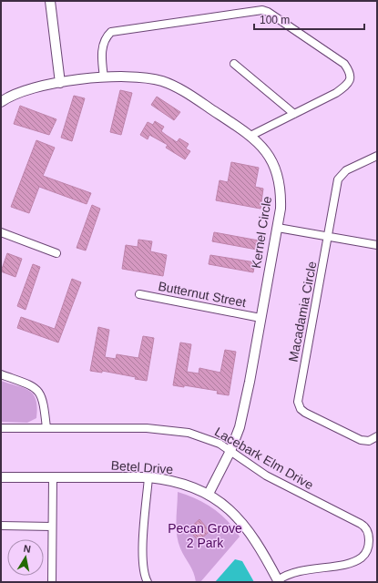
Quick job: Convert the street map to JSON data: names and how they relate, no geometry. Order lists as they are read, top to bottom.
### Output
{
  "streets": {
    "street": [
      "Kernel Circle",
      "Butternut Street",
      "Macadamia Circle",
      "Lacebark Elm Drive",
      "Betel Drive"
    ]
  },
  "crossings": [
    ["Kernel Circle", "Butternut Street"],
    ["Kernel Circle", "Lacebark Elm Drive"],
    ["Kernel Circle", "Betel Drive"],
    ["Lacebark Elm Drive", "Betel Drive"]
  ],
  "parks": ["Pecan Grove 2 Park"],
  "scale_bar": "100 m",
  "north": "top"
}
